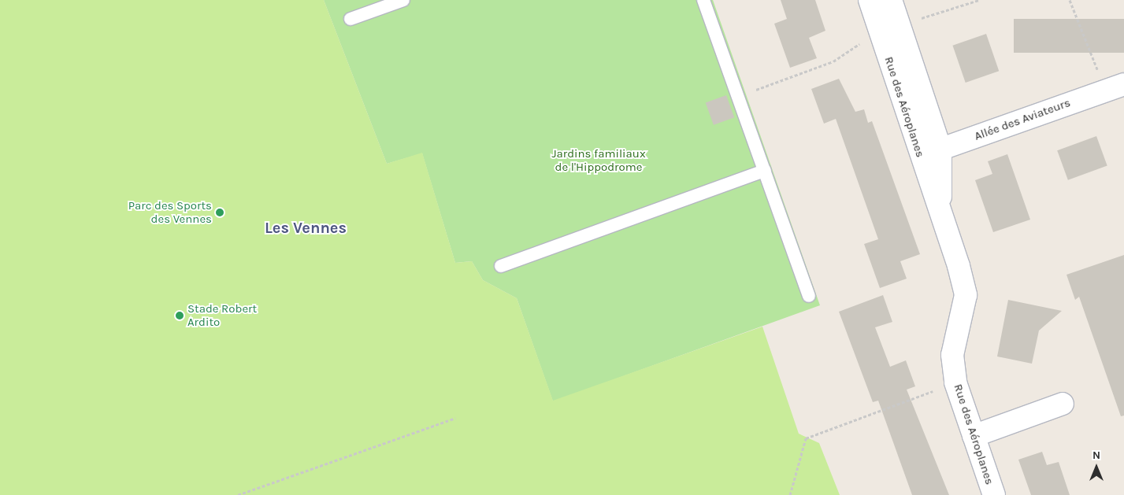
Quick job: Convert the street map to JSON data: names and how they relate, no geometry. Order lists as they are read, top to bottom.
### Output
{
  "streets": {
    "street": ["Rue des Aéroplanes", "Allée des Aviateurs"]
  },
  "crossings": [
    ["Rue des Aéroplanes", "Allée des Aviateurs"]
  ],
  "districts": ["Les Vennes"],
  "parks": ["Jardins familiaux de l'Hippodrome"],
  "places": ["Parc des Sports des Vennes", "Stade Robert Ardito"],
  "north": "top"
}
